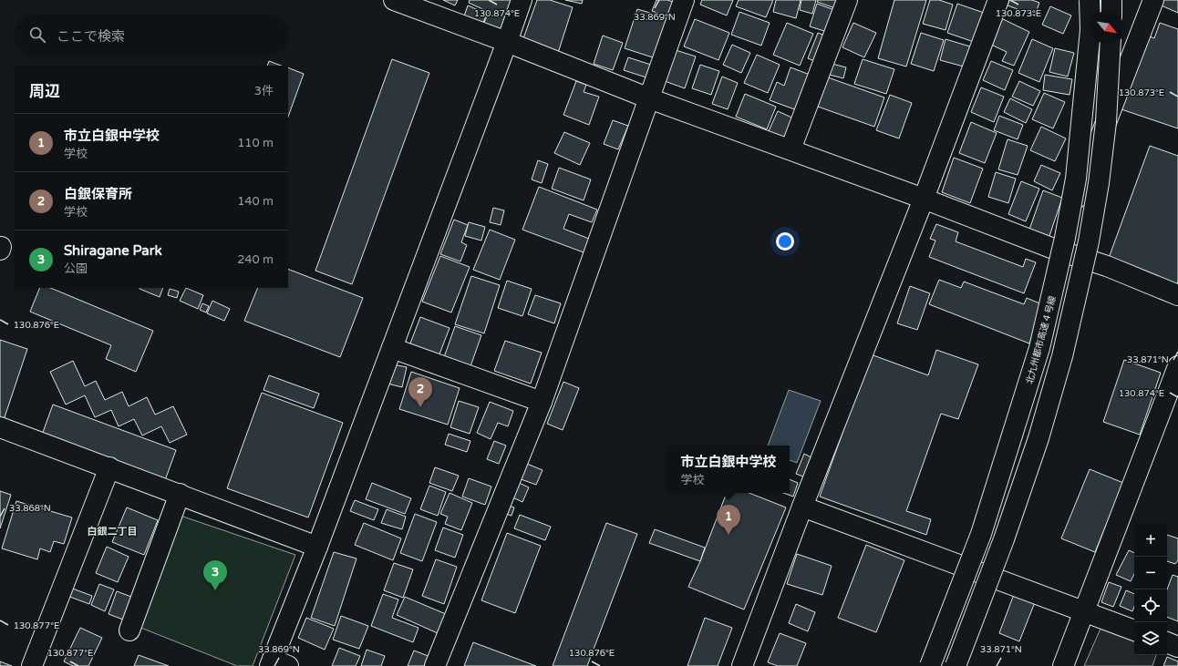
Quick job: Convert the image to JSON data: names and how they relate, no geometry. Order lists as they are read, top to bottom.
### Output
{
  "streets": {
    "main road": ["北九州都市高速４号線"]
  },
  "districts": ["白銀二丁目"],
  "north": "bottom right",
  "page": {
    "search": "ここで検索",
    "heading": ["周辺", "3件"],
    "list": [
      {
        "mark": "1",
        "name": "市立白銀中学校",
        "note": "学校",
        "value": "110 m"
      },
      {
        "mark": "2",
        "name": "白銀保育所",
        "note": "学校",
        "value": "140 m"
      },
      {
        "mark": "3",
        "name": "Shiragane Park",
        "note": "公園",
        "value": "240 m"
      }
    ],
    "pins": ["2", "1", "3"],
    "popup": ["市立白銀中学校", "学校"],
    "map_buttons": ["+", "−"]
  },
  "coordinates": [
    "130.873°E",
    "130.874°E",
    "33.869°N",
    "130.876°E",
    "33.871°N",
    "33.868°N",
    "130.877°E"
  ]
}
